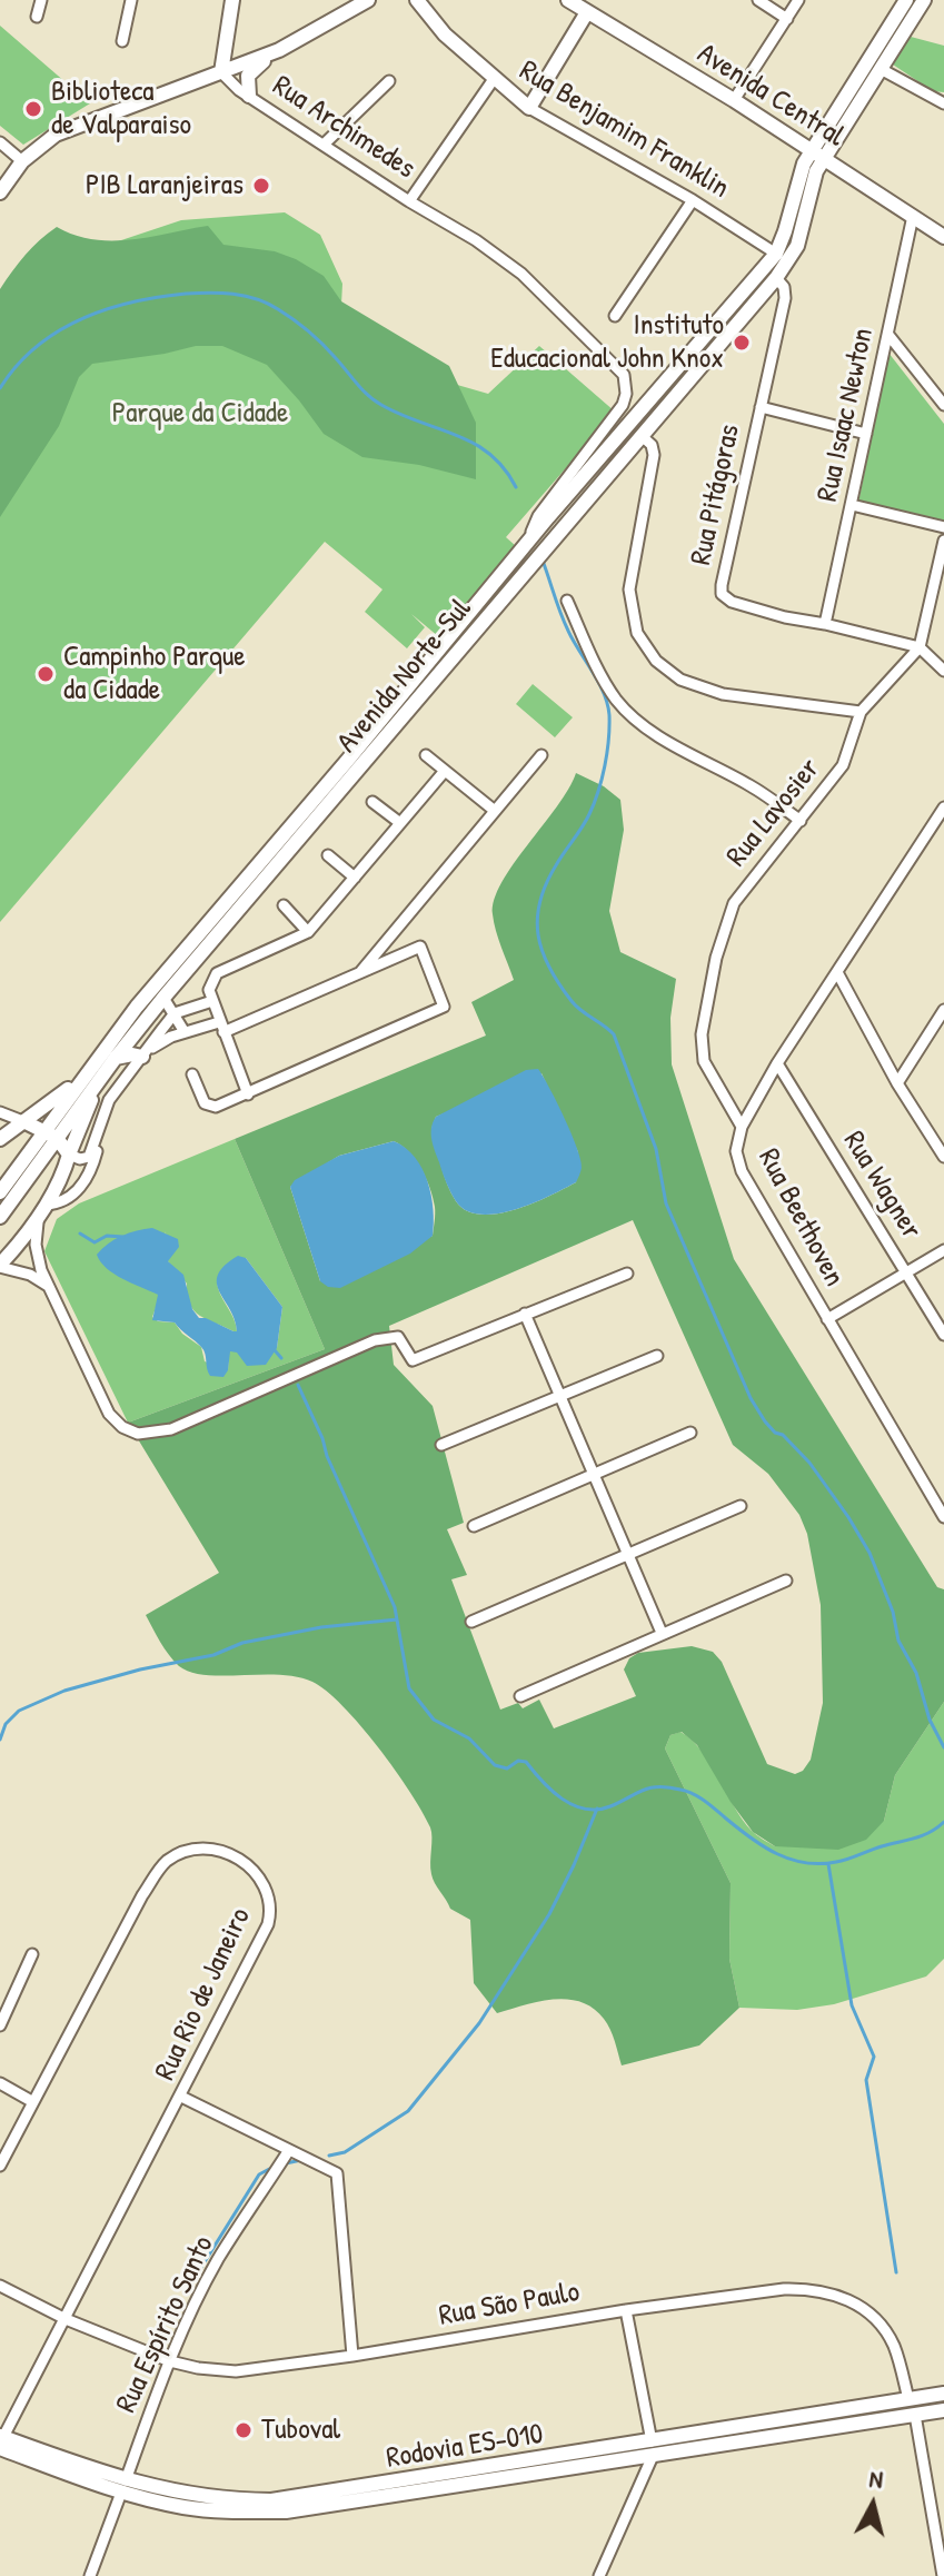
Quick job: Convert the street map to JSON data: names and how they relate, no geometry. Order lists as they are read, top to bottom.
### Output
{
  "streets": {
    "main road": [
      "Avenida Central",
      "Rua Benjamim Franklin",
      "Avenida Norte-Sul",
      "Rodovia ES-010"
    ],
    "street": [
      "Rua Archimedes",
      "Rua Isaac Newton",
      "Rua Pitágoras",
      "Rua Lavosier",
      "Rua Wagner",
      "Rua Beethoven",
      "Rua Rio de Janeiro",
      "Rua São Paulo",
      "Rua Espírito Santo"
    ]
  },
  "crossings": [
    ["Avenida Central", "Rua Isaac Newton"],
    ["Avenida Central", "Avenida Norte-Sul"],
    ["Rua Archimedes", "Rua Benjamim Franklin"],
    ["Rua Benjamim Franklin", "Avenida Norte-Sul"],
    ["Rua Isaac Newton", "Rua Pitágoras"],
    ["Rua Pitágoras", "Avenida Norte-Sul"],
    ["Rua Pitágoras", "Rua Lavosier"],
    ["Rua Lavosier", "Rua Beethoven"],
    ["Rua Wagner", "Rua Beethoven"],
    ["Rua Rio de Janeiro", "Rua São Paulo"],
    ["Rua Rio de Janeiro", "Rodovia ES-010"],
    ["Rua São Paulo", "Rua Espírito Santo"],
    ["Rua São Paulo", "Rodovia ES-010"],
    ["Rua Espírito Santo", "Rodovia ES-010"]
  ],
  "parks": ["Parque da Cidade"],
  "places": [
    "Biblioteca de Valparaiso",
    "PIB Laranjeiras",
    "Instituto Educacional John Knox",
    "Campinho Parque da Cidade",
    "Tuboval"
  ],
  "north": "top"
}
